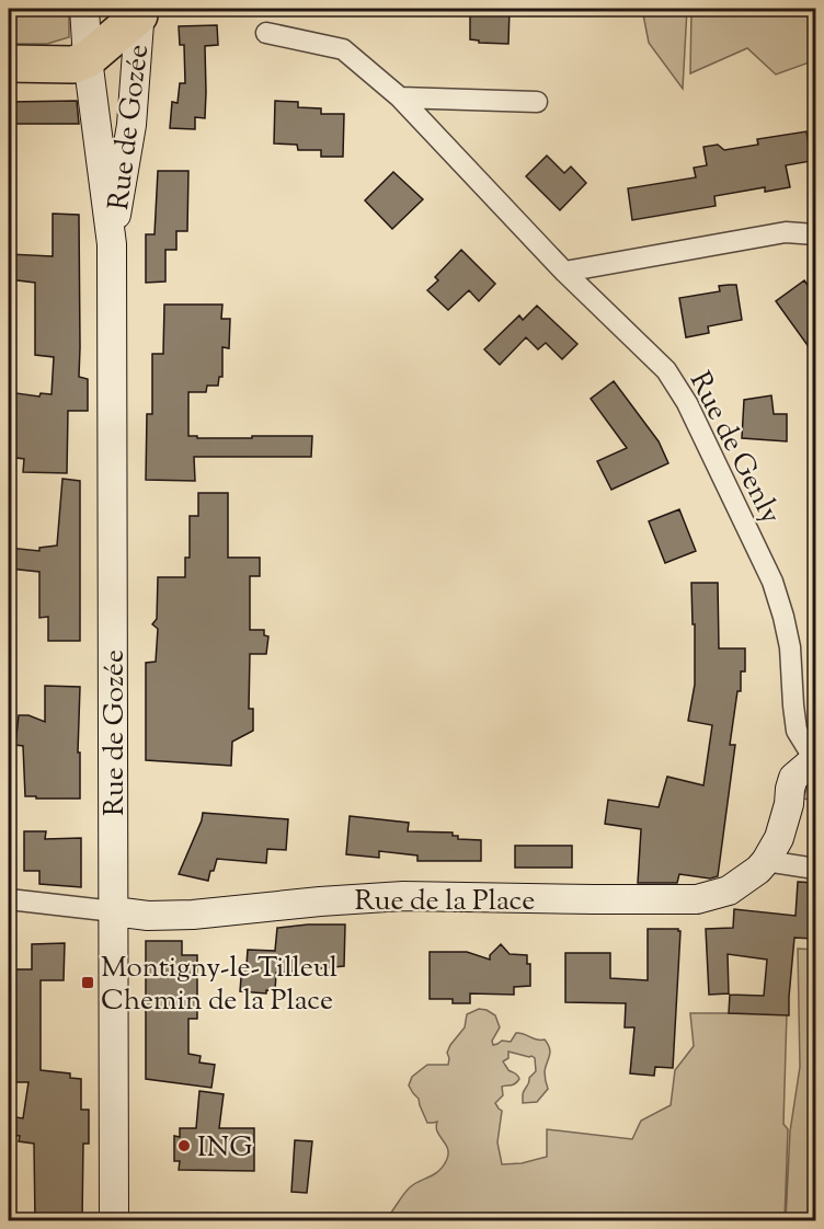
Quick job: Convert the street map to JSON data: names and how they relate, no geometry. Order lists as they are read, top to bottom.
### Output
{
  "streets": {
    "main road": ["Rue de Gozée", "Rue de la Place"],
    "street": ["Rue de Genly"]
  },
  "crossings": [
    ["Rue de Gozée", "Rue de la Place"],
    ["Rue de Genly", "Rue de la Place"]
  ],
  "places": {
    "transit": ["Montigny-le-Tilleul Chemin de la Place"],
    "other": ["ING"]
  }
}
